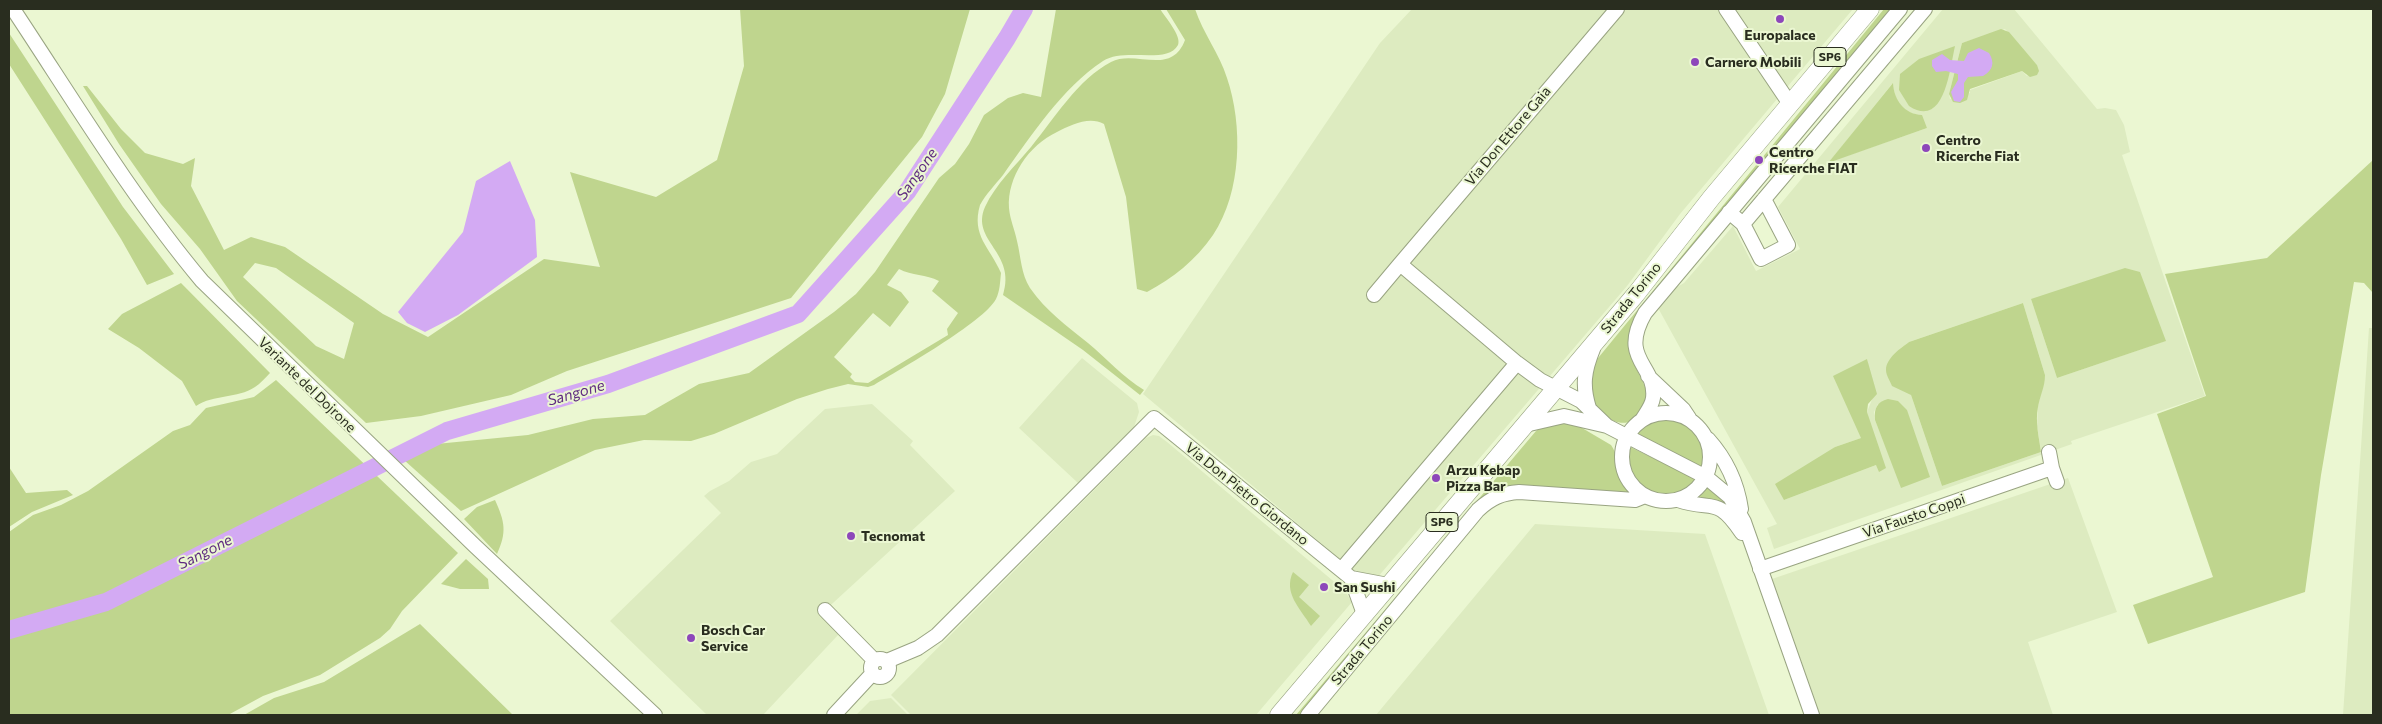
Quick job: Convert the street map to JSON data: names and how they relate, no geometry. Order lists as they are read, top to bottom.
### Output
{
  "streets": {
    "main road": ["SP6", "Strada Torino"],
    "street": [
      "Via Don Ettore Gaia",
      "Variante del Dojrone",
      "Via Don Pietro Giordano",
      "Via Fausto Coppi"
    ]
  },
  "crossings": [
    ["Strada Torino", "Via Don Pietro Giordano"]
  ],
  "water": ["Sangone"],
  "places": [
    "Europalace",
    "Carnero Mobili",
    "Centro Ricerche Fiat",
    "Centro Ricerche FIAT",
    "Arzu Kebap Pizza Bar",
    "Tecnomat",
    "San Sushi",
    "Bosch Car Service"
  ]
}
